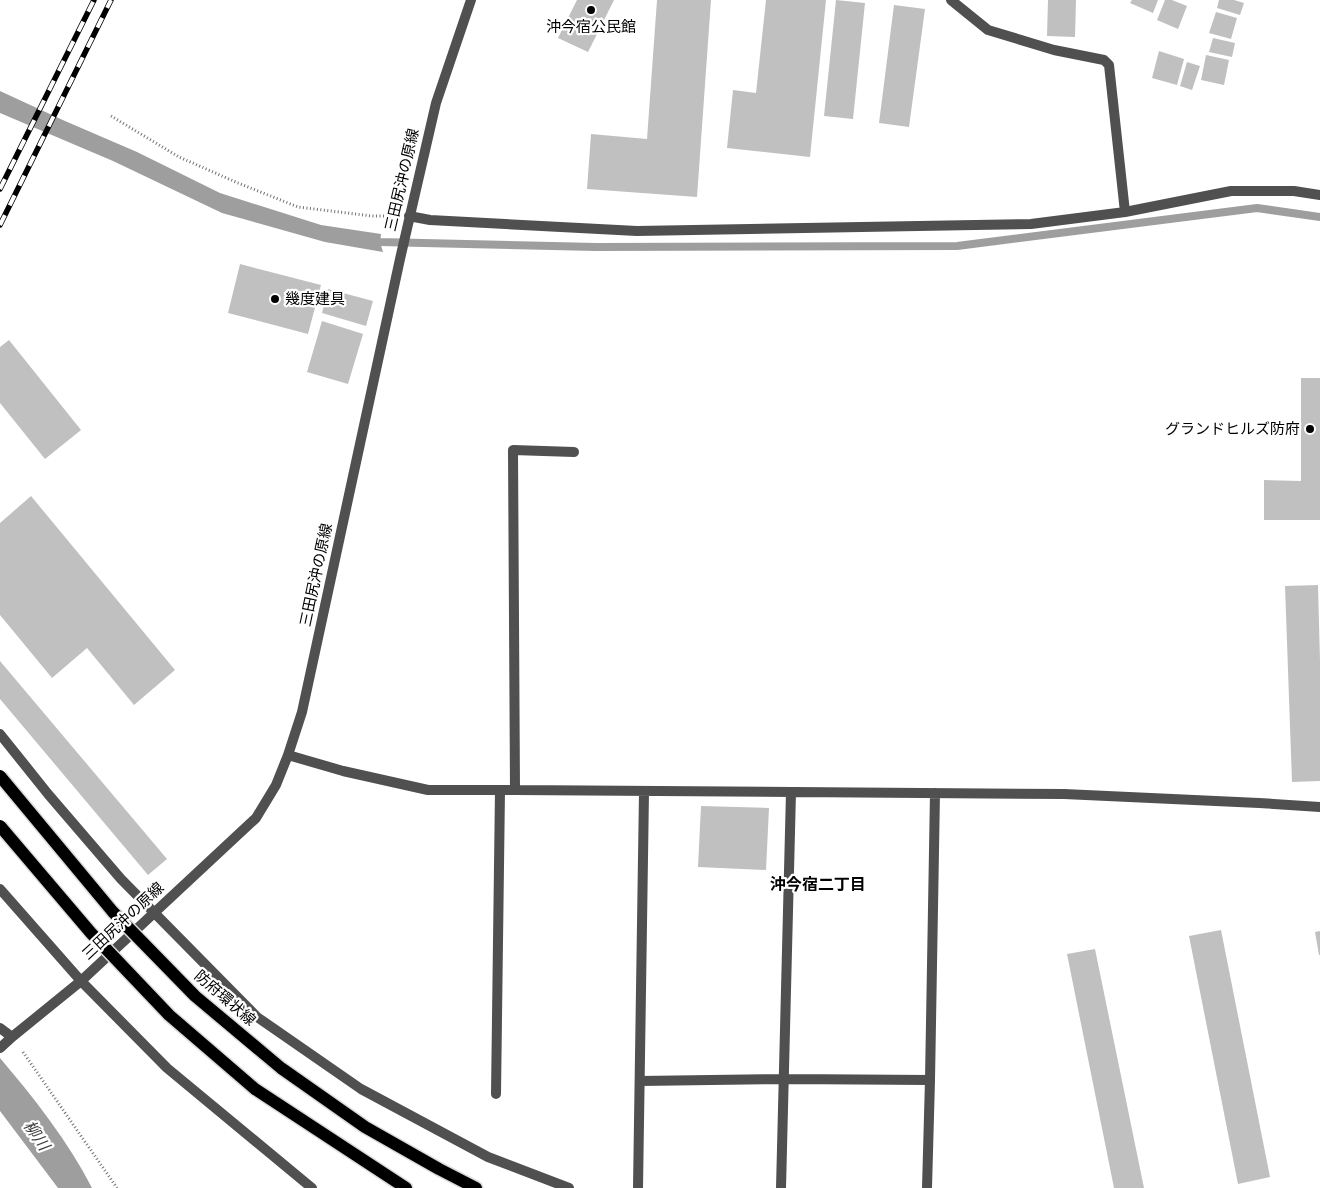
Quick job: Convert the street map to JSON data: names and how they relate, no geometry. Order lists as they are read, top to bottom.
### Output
{
  "streets": {
    "main road": ["防府環状線"],
    "street": ["三田尻沖の原線"]
  },
  "districts": ["沖今宿二丁目"],
  "water": ["柳川"],
  "places": ["沖今宿公民館", "幾度建具", "グランドヒルズ防府"]
}
